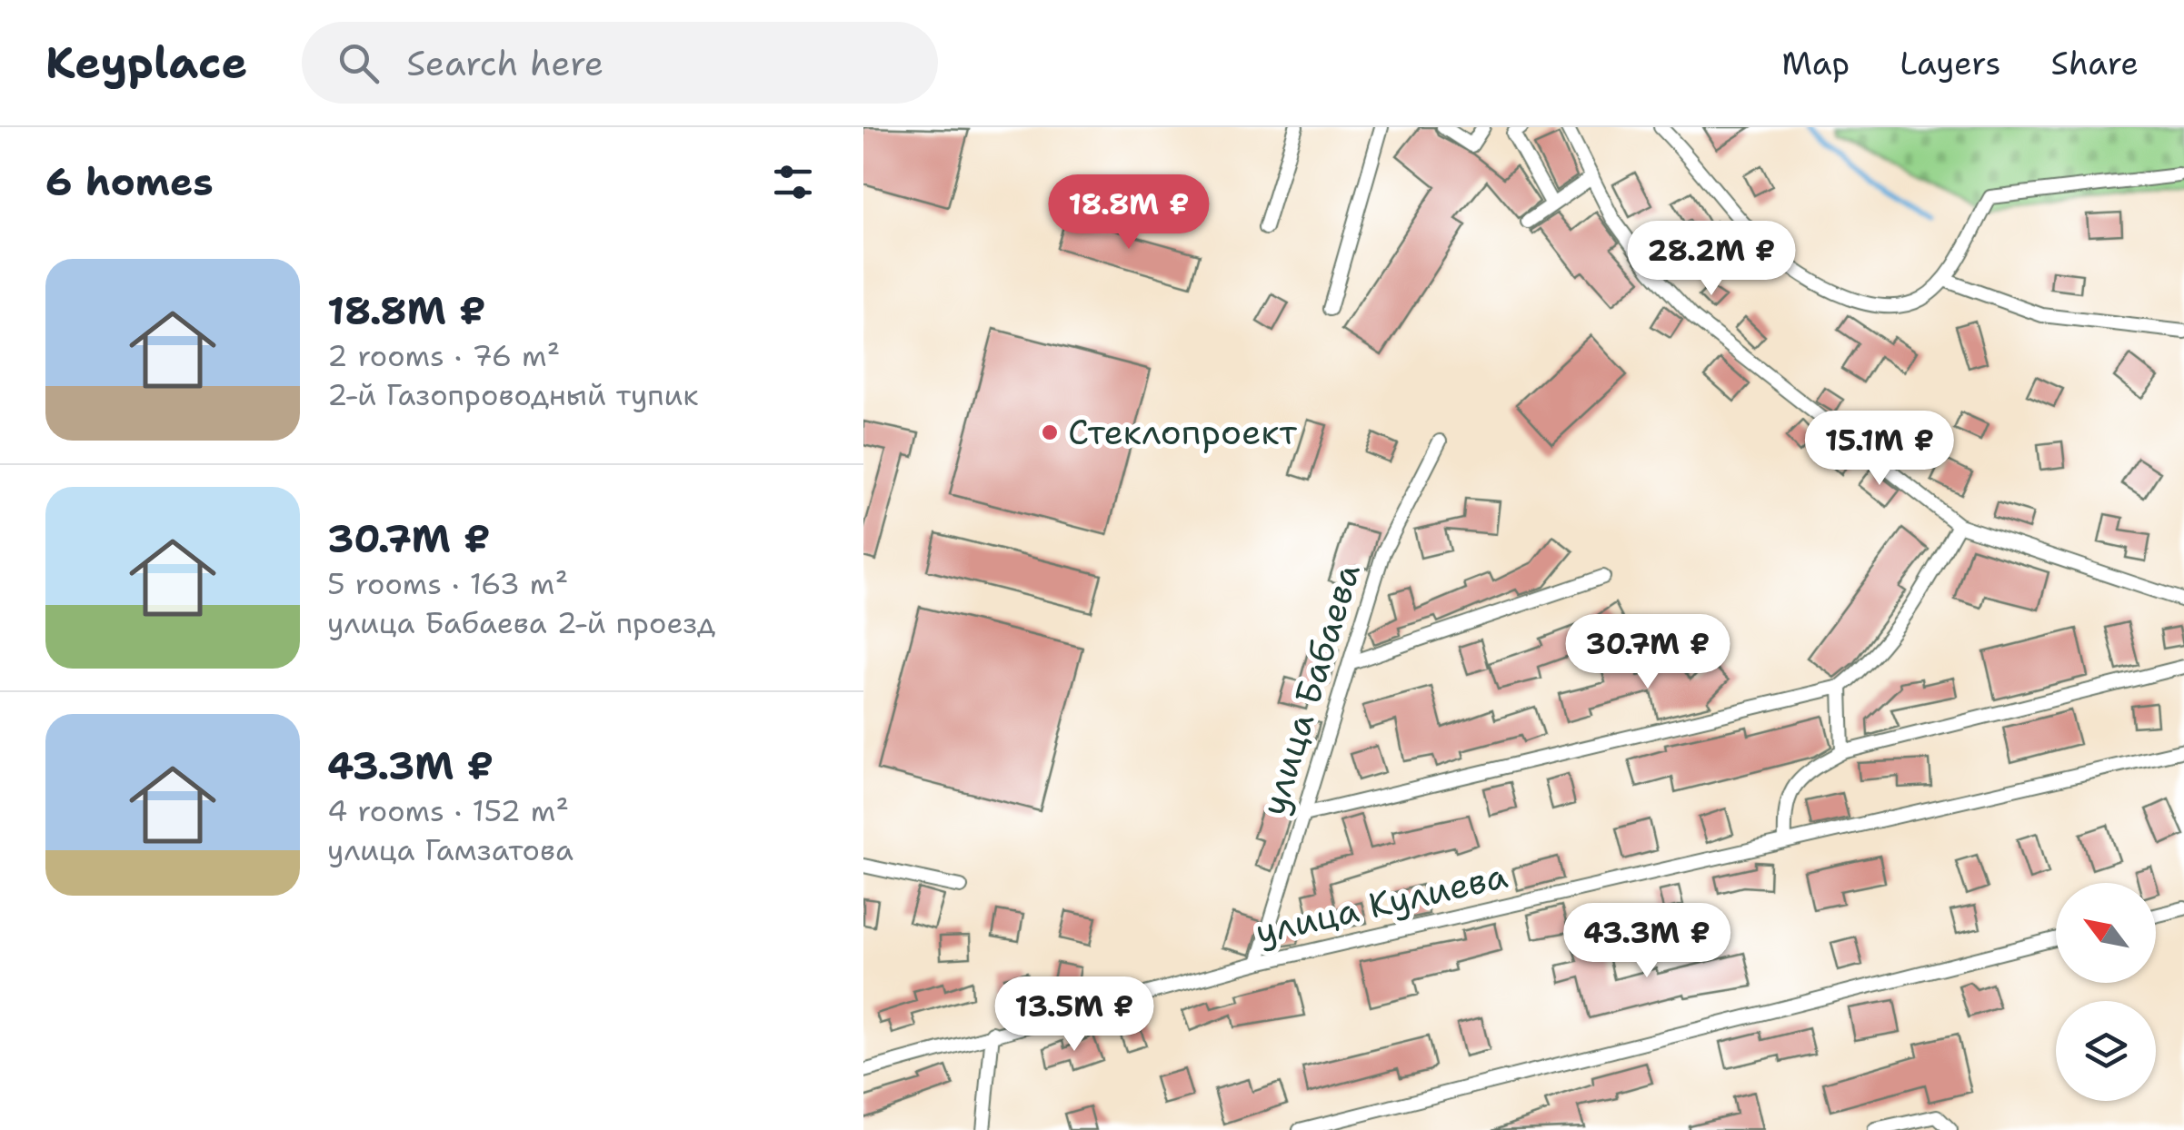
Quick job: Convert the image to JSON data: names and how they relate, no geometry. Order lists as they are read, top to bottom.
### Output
{
  "streets": {
    "street": ["улица Бабаева", "улица Кулиева"]
  },
  "crossings": [
    ["улица Бабаева", "улица Кулиева"]
  ],
  "places": ["Стеклопроект"],
  "north": "top left",
  "page": {
    "header": "Keyplace",
    "search": "Search here",
    "nav": ["Map", "Layers", "Share"],
    "heading": "6 homes",
    "price": [
      "18.8M ₽",
      "28.2M ₽",
      "15.1M ₽",
      "30.7M ₽",
      "43.3M ₽",
      "13.5M ₽"
    ],
    "list": [
      {
        "name": "18.8M ₽",
        "note": "2 rooms · 76 m² · 2-й Газопроводный тупик"
      },
      {
        "name": "30.7M ₽",
        "note": "5 rooms · 163 m² · улица Бабаева 2-й проезд"
      },
      {
        "name": "43.3M ₽",
        "note": "4 rooms · 152 m² · улица Гамзатова"
      }
    ]
  }
}
